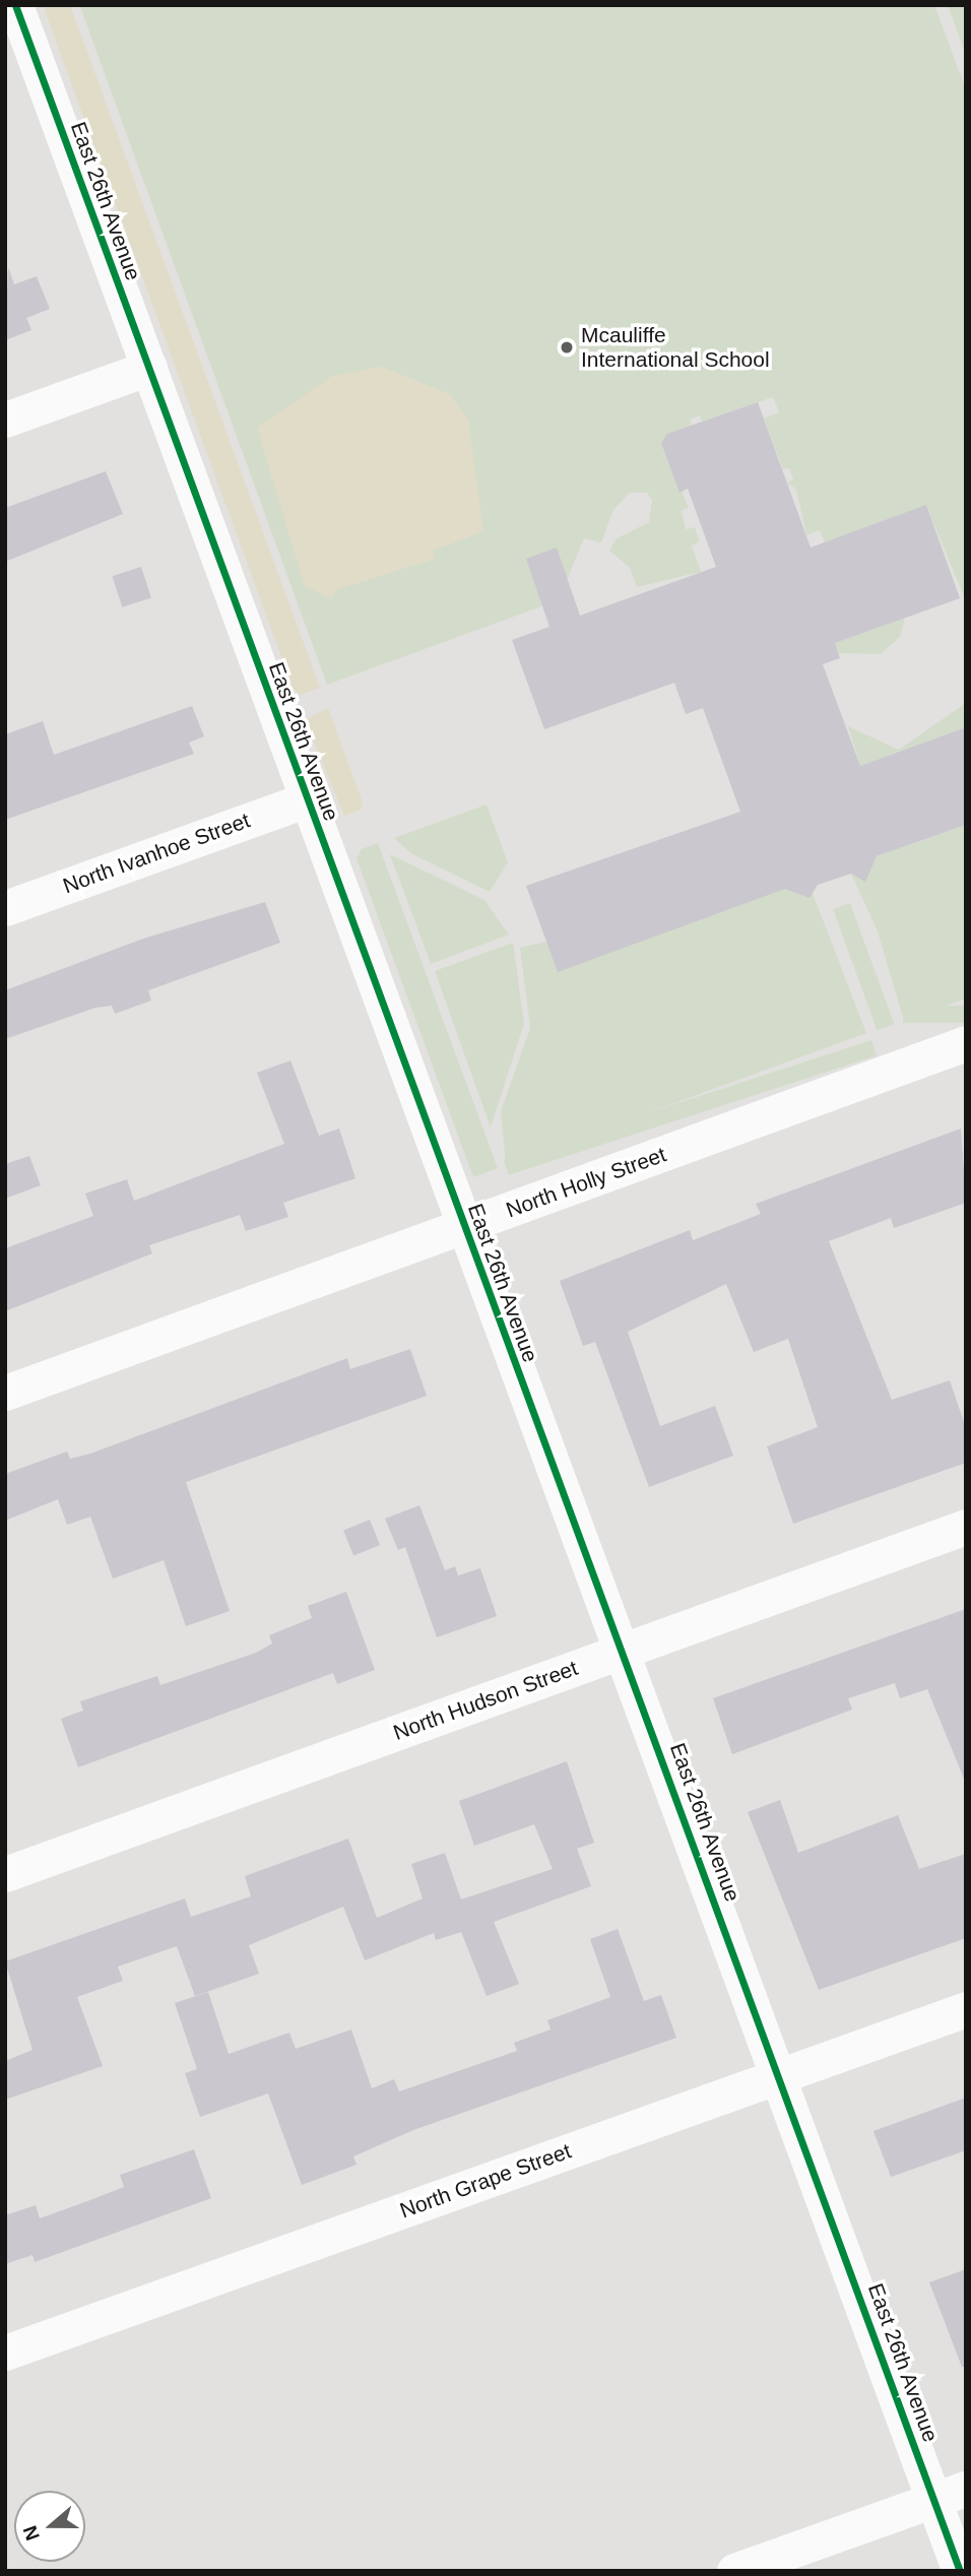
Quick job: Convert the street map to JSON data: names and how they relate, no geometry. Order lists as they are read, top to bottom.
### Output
{
  "streets": {
    "street": [
      "East 26th Avenue",
      "North Ivanhoe Street",
      "North Holly Street",
      "North Hudson Street",
      "North Grape Street"
    ]
  },
  "crossings": [
    ["East 26th Avenue", "North Ivanhoe Street"],
    ["East 26th Avenue", "North Holly Street"],
    ["East 26th Avenue", "North Hudson Street"],
    ["East 26th Avenue", "North Grape Street"]
  ],
  "places": ["Mcauliffe International School"],
  "north": "left"
}
